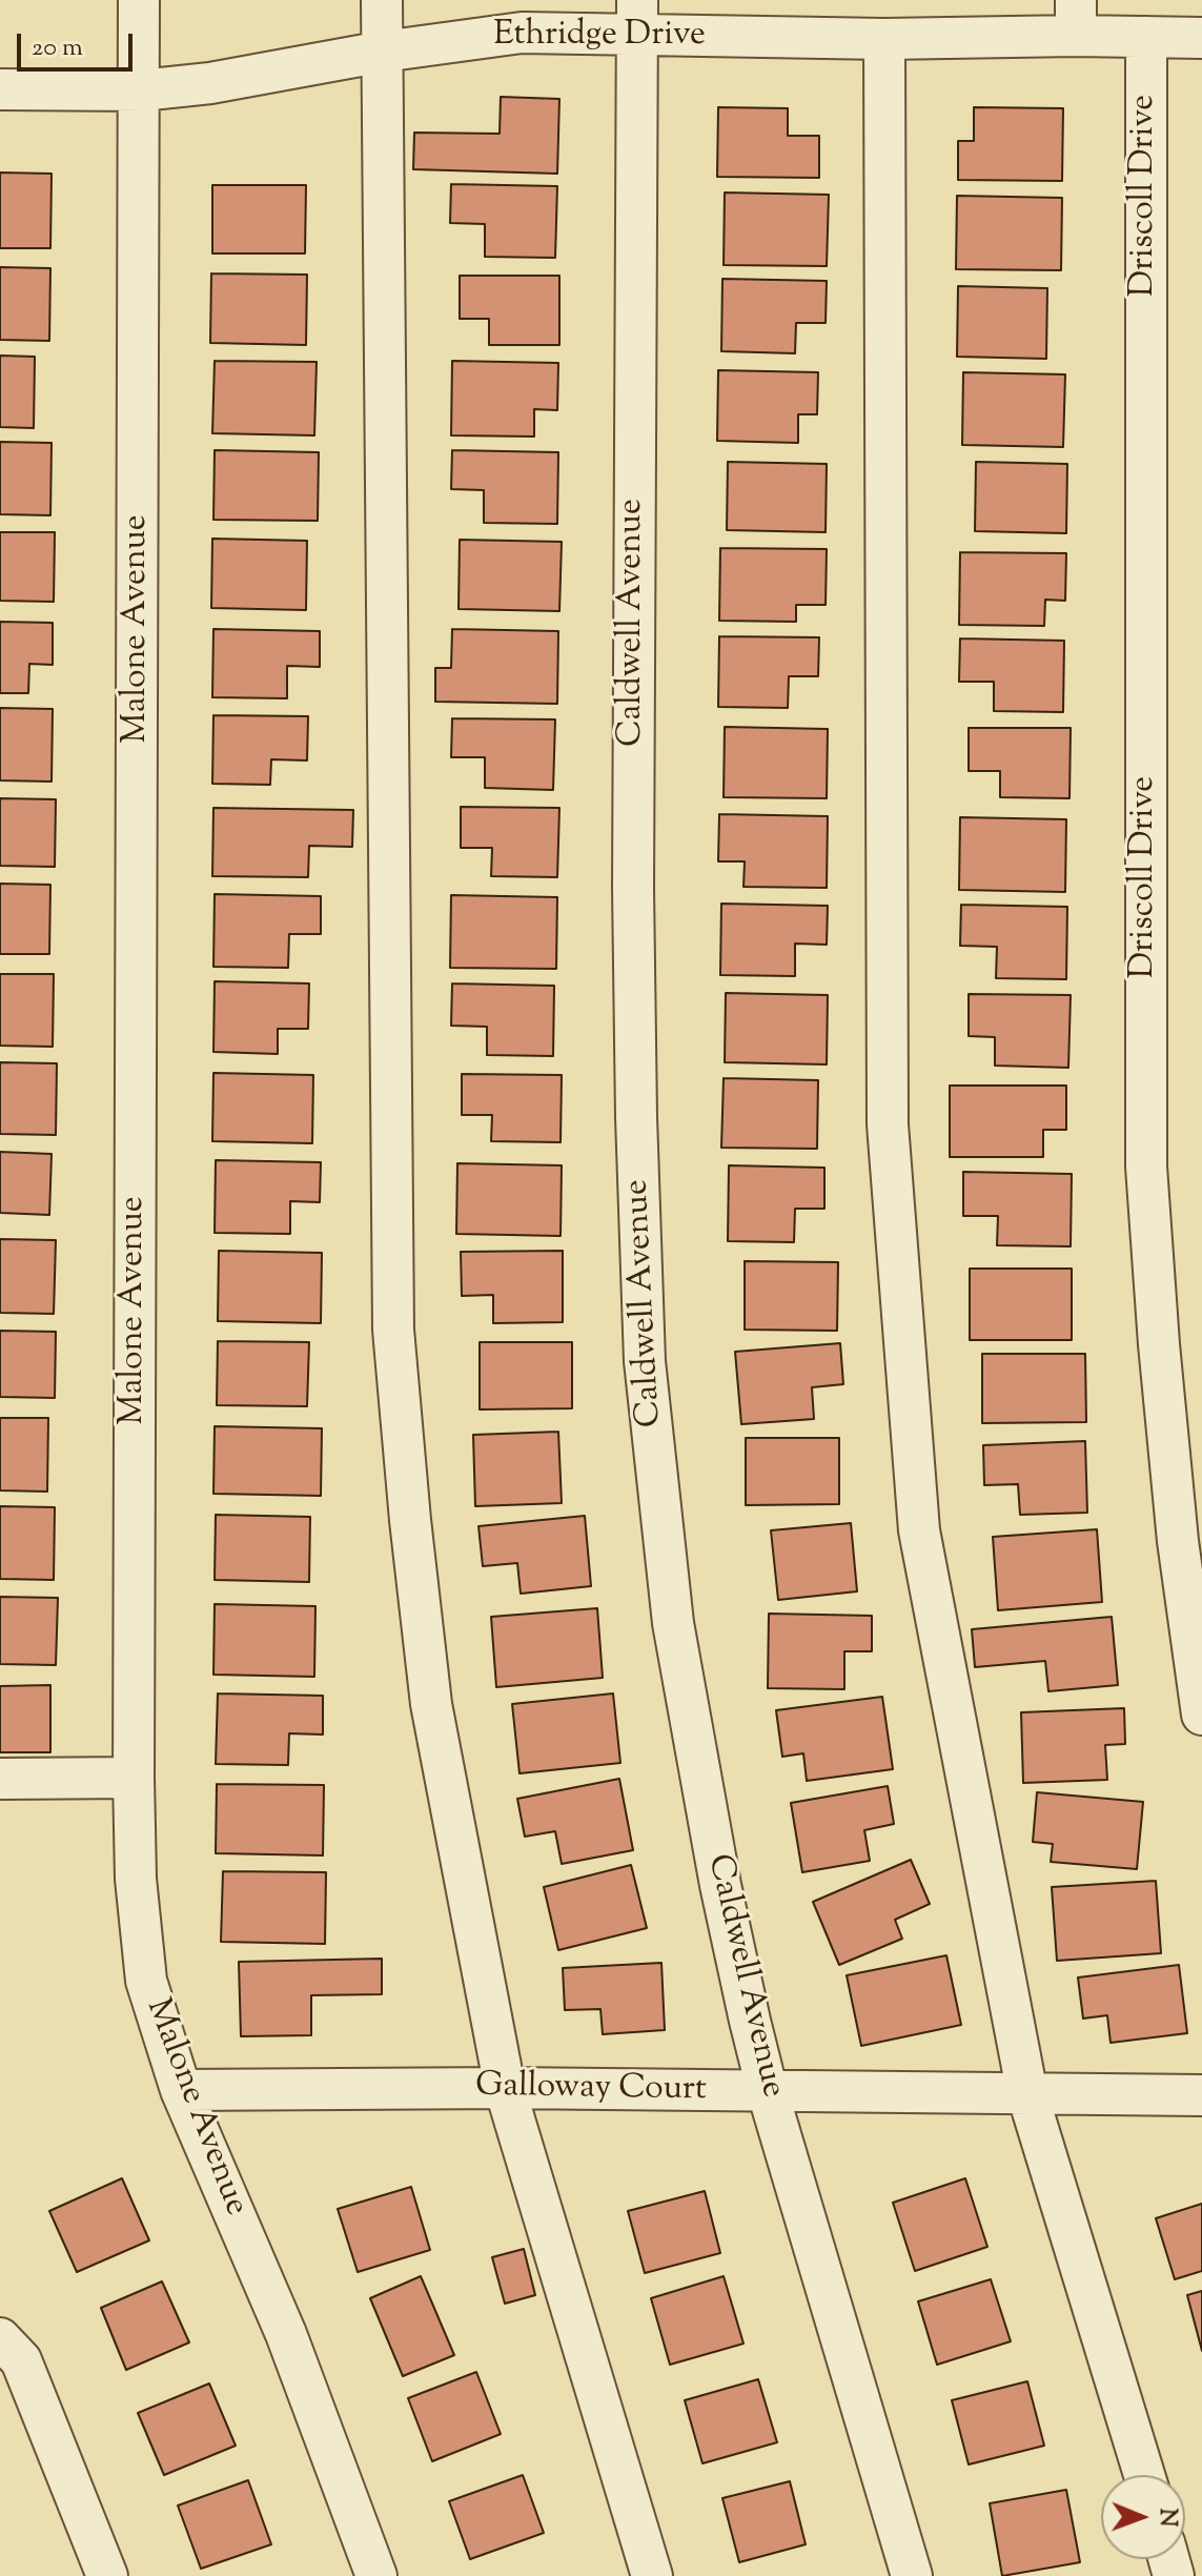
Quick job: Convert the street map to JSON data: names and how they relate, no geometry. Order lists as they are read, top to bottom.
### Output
{
  "streets": {
    "street": [
      "Ethridge Drive",
      "Driscoll Drive",
      "Caldwell Avenue",
      "Malone Avenue",
      "Galloway Court"
    ]
  },
  "crossings": [
    ["Ethridge Drive", "Driscoll Drive"],
    ["Ethridge Drive", "Caldwell Avenue"],
    ["Ethridge Drive", "Malone Avenue"],
    ["Caldwell Avenue", "Galloway Court"],
    ["Malone Avenue", "Galloway Court"]
  ],
  "scale_bar": "20 m",
  "north": "right"
}
